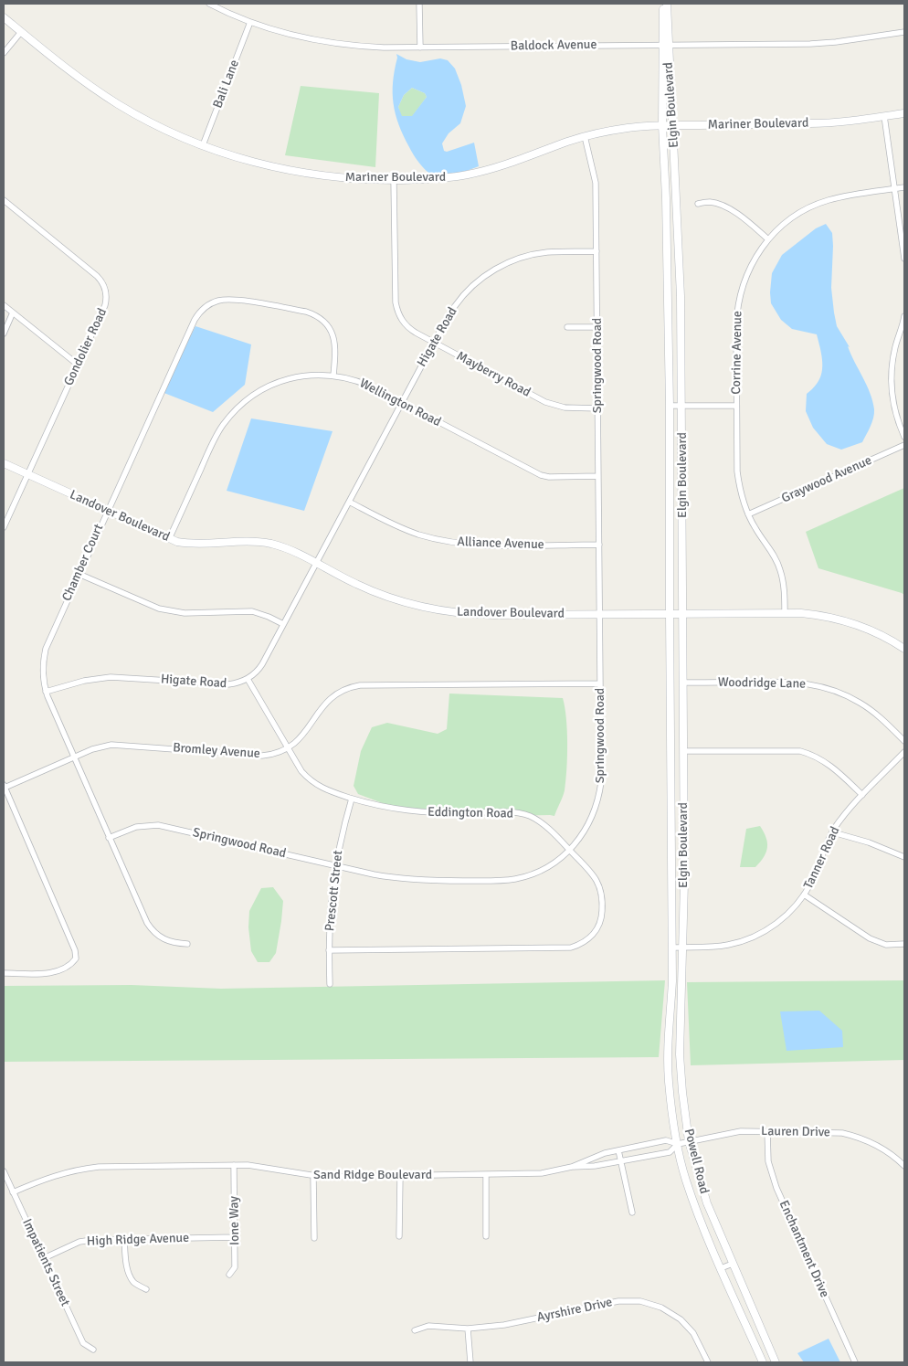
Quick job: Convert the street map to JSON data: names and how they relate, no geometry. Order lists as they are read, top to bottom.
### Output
{
  "streets": {
    "main road": [
      "Elgin Boulevard",
      "Mariner Boulevard",
      "Landover Boulevard",
      "Powell Road"
    ],
    "street": [
      "Baldock Avenue",
      "Bali Lane",
      "Higate Road",
      "Gondolier Road",
      "Corrine Avenue",
      "Springwood Road",
      "Mayberry Road",
      "Wellington Road",
      "Graywood Avenue",
      "Alliance Avenue",
      "Chamber Court",
      "Woodridge Lane",
      "Bromley Avenue",
      "Eddington Road",
      "Tanner Road",
      "Prescott Street",
      "Lauren Drive",
      "Sand Ridge Boulevard",
      "Ione Way",
      "High Ridge Avenue",
      "Enchantment Drive",
      "Impatients Street",
      "Ayrshire Drive"
    ]
  },
  "crossings": [
    ["Baldock Avenue", "Bali Lane"],
    ["Baldock Avenue", "Elgin Boulevard"],
    ["Bali Lane", "Mariner Boulevard"],
    ["Elgin Boulevard", "Mariner Boulevard"],
    ["Elgin Boulevard", "Landover Boulevard"],
    ["Elgin Boulevard", "Woodridge Lane"],
    ["Elgin Boulevard", "Tanner Road"],
    ["Elgin Boulevard", "Powell Road"],
    ["Mariner Boulevard", "Springwood Road"],
    ["Mariner Boulevard", "Mayberry Road"],
    ["Higate Road", "Springwood Road"],
    ["Higate Road", "Mayberry Road"],
    ["Higate Road", "Wellington Road"],
    ["Higate Road", "Alliance Avenue"],
    ["Higate Road", "Chamber Court"],
    ["Higate Road", "Eddington Road"],
    ["Gondolier Road", "Landover Boulevard"],
    ["Corrine Avenue", "Graywood Avenue"],
    ["Corrine Avenue", "Landover Boulevard"],
    ["Springwood Road", "Mayberry Road"],
    ["Springwood Road", "Wellington Road"],
    ["Springwood Road", "Landover Boulevard"],
    ["Springwood Road", "Alliance Avenue"],
    ["Springwood Road", "Chamber Court"],
    ["Springwood Road", "Bromley Avenue"],
    ["Springwood Road", "Eddington Road"],
    ["Springwood Road", "Prescott Street"],
    ["Wellington Road", "Landover Boulevard"],
    ["Wellington Road", "Chamber Court"],
    ["Landover Boulevard", "Chamber Court"],
    ["Chamber Court", "Bromley Avenue"],
    ["Bromley Avenue", "Eddington Road"],
    ["Eddington Road", "Prescott Street"],
    ["Tanner Road", "Powell Road"],
    ["Lauren Drive", "Powell Road"],
    ["Lauren Drive", "Sand Ridge Boulevard"],
    ["Lauren Drive", "Enchantment Drive"],
    ["Powell Road", "Sand Ridge Boulevard"],
    ["Sand Ridge Boulevard", "Ione Way"],
    ["Sand Ridge Boulevard", "Impatients Street"],
    ["Ione Way", "High Ridge Avenue"],
    ["High Ridge Avenue", "Impatients Street"]
  ]
}
